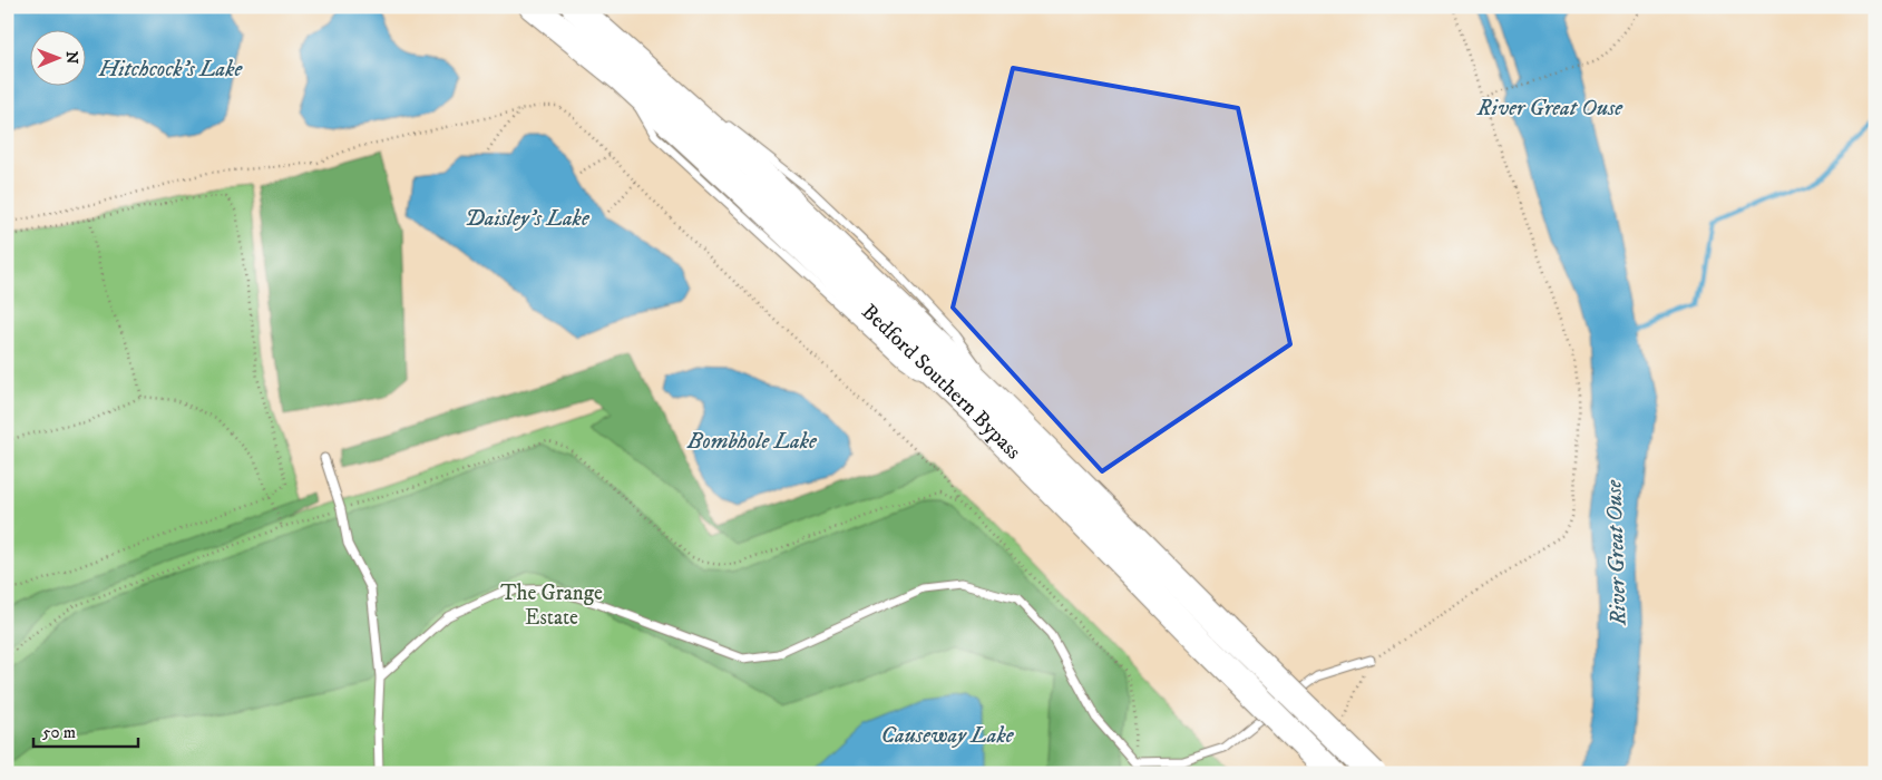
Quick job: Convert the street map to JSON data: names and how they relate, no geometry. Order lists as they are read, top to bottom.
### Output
{
  "streets": {
    "highway": ["Bedford Southern Bypass"]
  },
  "water": [
    "Hitchcock's Lake",
    "River Great Ouse",
    "Daisley's Lake",
    "Bombhole Lake",
    "Causeway Lake"
  ],
  "parks": ["The Grange Estate"],
  "scale_bar": "50 m",
  "north": "right"
}
